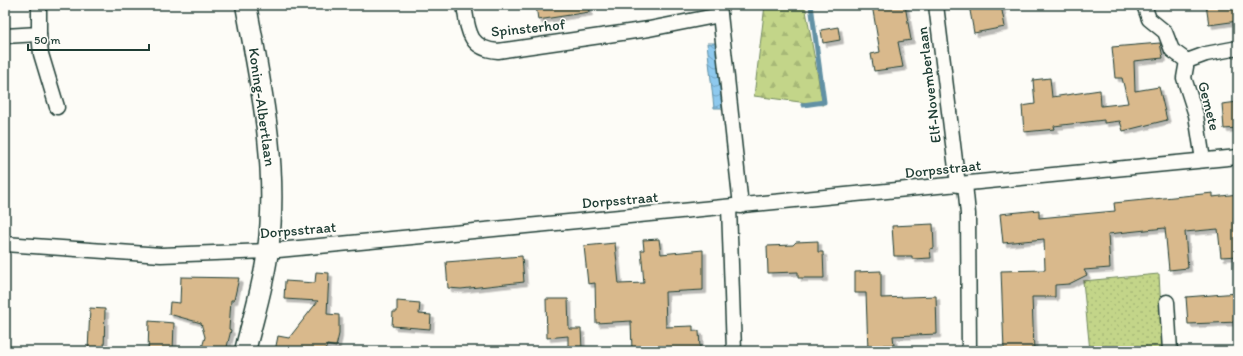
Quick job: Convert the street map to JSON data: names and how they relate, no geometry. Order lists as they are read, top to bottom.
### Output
{
  "streets": {
    "street": [
      "Spinsterhof",
      "Elf-Novemberlaan",
      "Gemete",
      "Koning-Albertlaan",
      "Dorpsstraat"
    ]
  },
  "crossings": [
    ["Spinsterhof", "Dorpsstraat"],
    ["Elf-Novemberlaan", "Dorpsstraat"],
    ["Gemete", "Dorpsstraat"],
    ["Koning-Albertlaan", "Dorpsstraat"]
  ],
  "scale_bar": "50 m"
}
